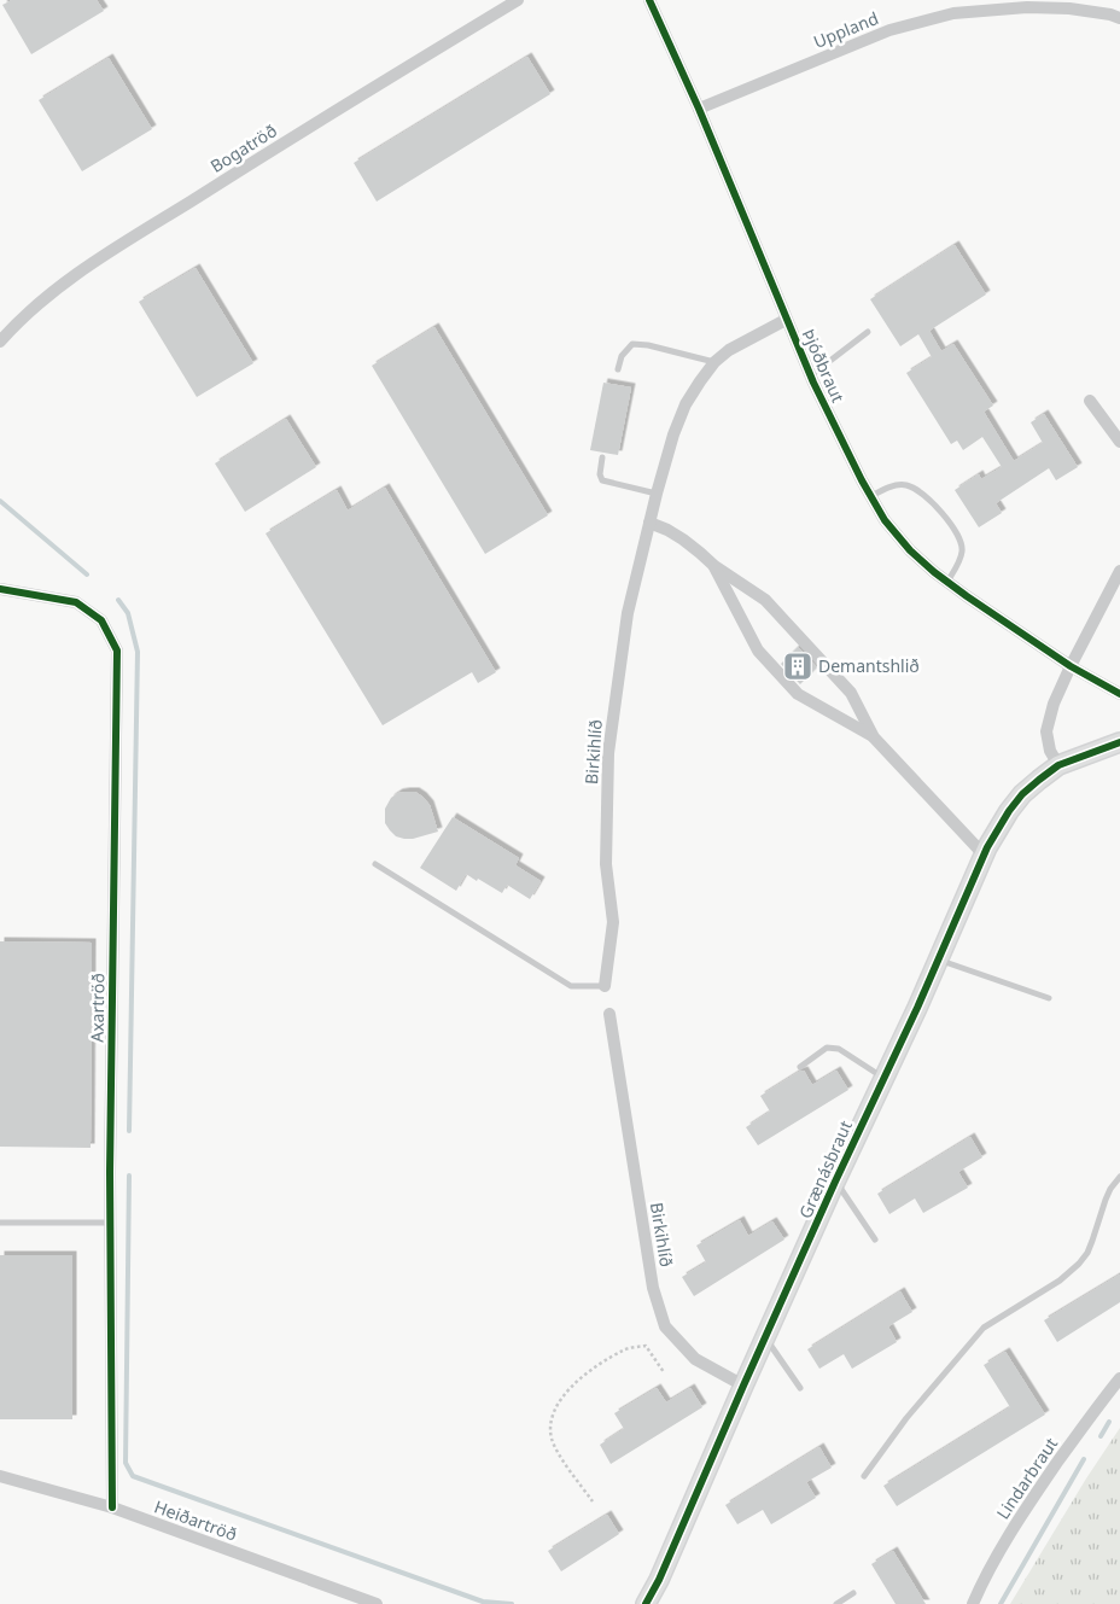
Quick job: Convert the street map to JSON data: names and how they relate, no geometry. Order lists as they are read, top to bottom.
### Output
{
  "streets": {
    "street": [
      "Uppland",
      "Bogatröð",
      "Þjóðbraut",
      "Birkihlíð",
      "Axartröð",
      "Grænásbraut",
      "Lindarbraut",
      "Heiðartröð"
    ]
  },
  "crossings": [
    ["Uppland", "Þjóðbraut"],
    ["Þjóðbraut", "Birkihlíð"],
    ["Birkihlíð", "Grænásbraut"],
    ["Axartröð", "Heiðartröð"]
  ],
  "places": {
    "building": ["Demantshlið"]
  }
}
